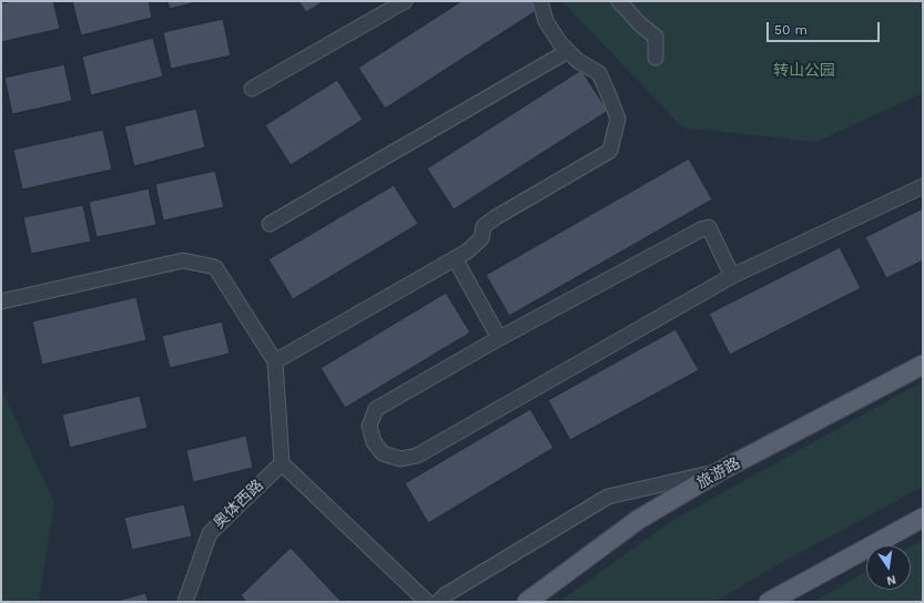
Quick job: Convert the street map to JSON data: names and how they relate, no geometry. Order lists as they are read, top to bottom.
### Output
{
  "streets": {
    "main road": ["旅游路"],
    "street": ["奥体西路"]
  },
  "parks": ["转山公园"],
  "scale_bar": "50 m",
  "north": "bottom"
}
